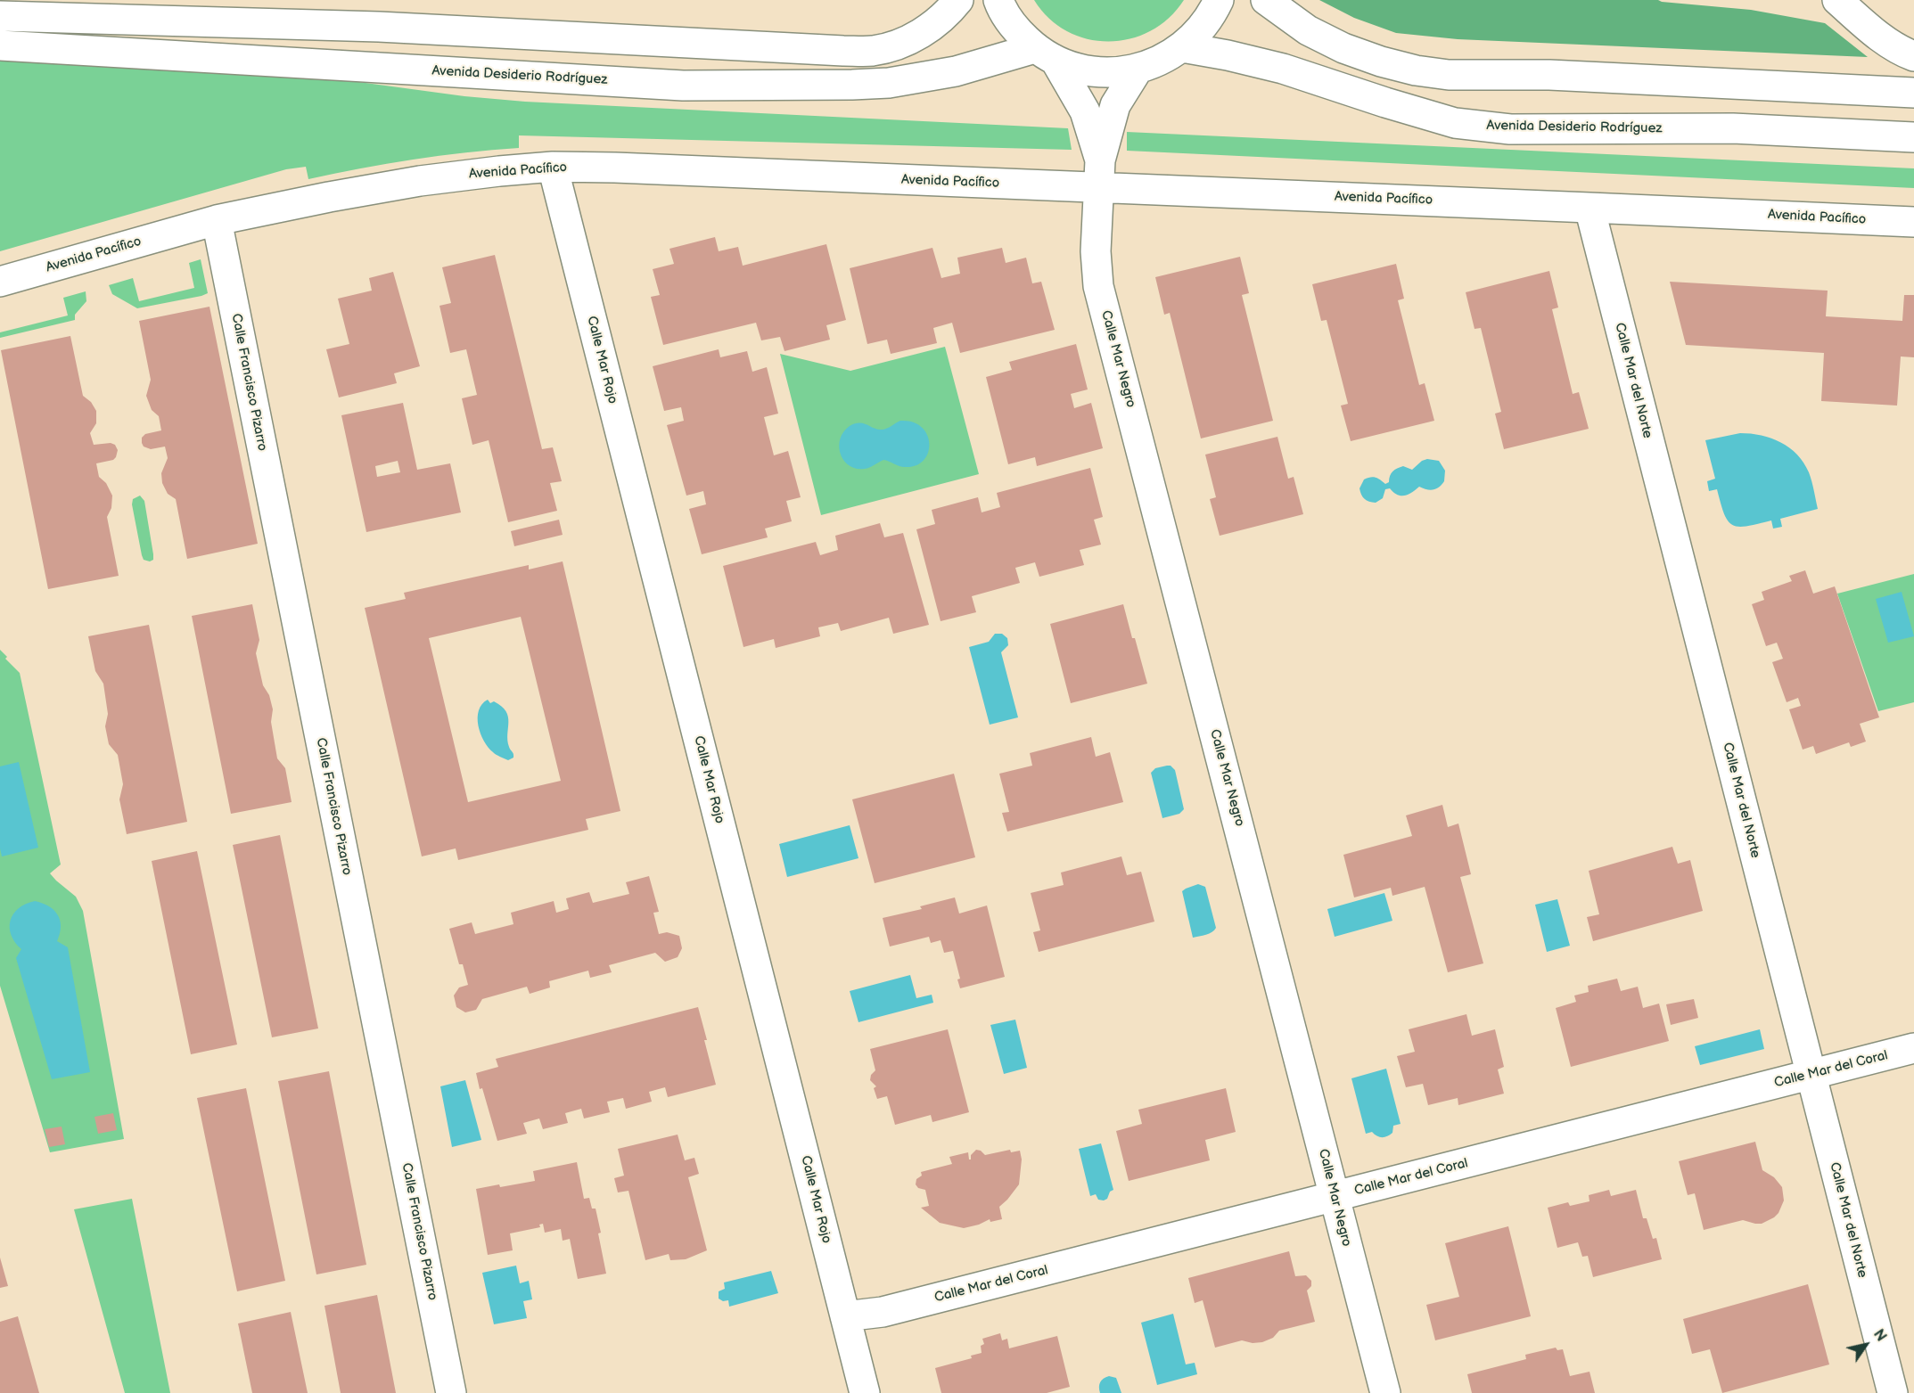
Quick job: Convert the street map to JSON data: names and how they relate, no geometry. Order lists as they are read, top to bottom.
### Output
{
  "streets": {
    "street": [
      "Avenida Desiderio Rodríguez",
      "Avenida Pacífico",
      "Calle Mar Negro",
      "Calle Mar Rojo",
      "Calle Mar del Norte",
      "Calle Francisco Pizarro",
      "Calle Mar del Coral"
    ]
  },
  "crossings": [
    ["Avenida Desiderio Rodríguez", "Calle Mar Negro"],
    ["Avenida Pacífico", "Calle Mar Negro"],
    ["Avenida Pacífico", "Calle Mar Rojo"],
    ["Avenida Pacífico", "Calle Mar del Norte"],
    ["Avenida Pacífico", "Calle Francisco Pizarro"],
    ["Calle Mar Negro", "Calle Mar del Coral"],
    ["Calle Mar Rojo", "Calle Mar del Coral"],
    ["Calle Mar del Norte", "Calle Mar del Coral"]
  ],
  "north": "top right"
}
